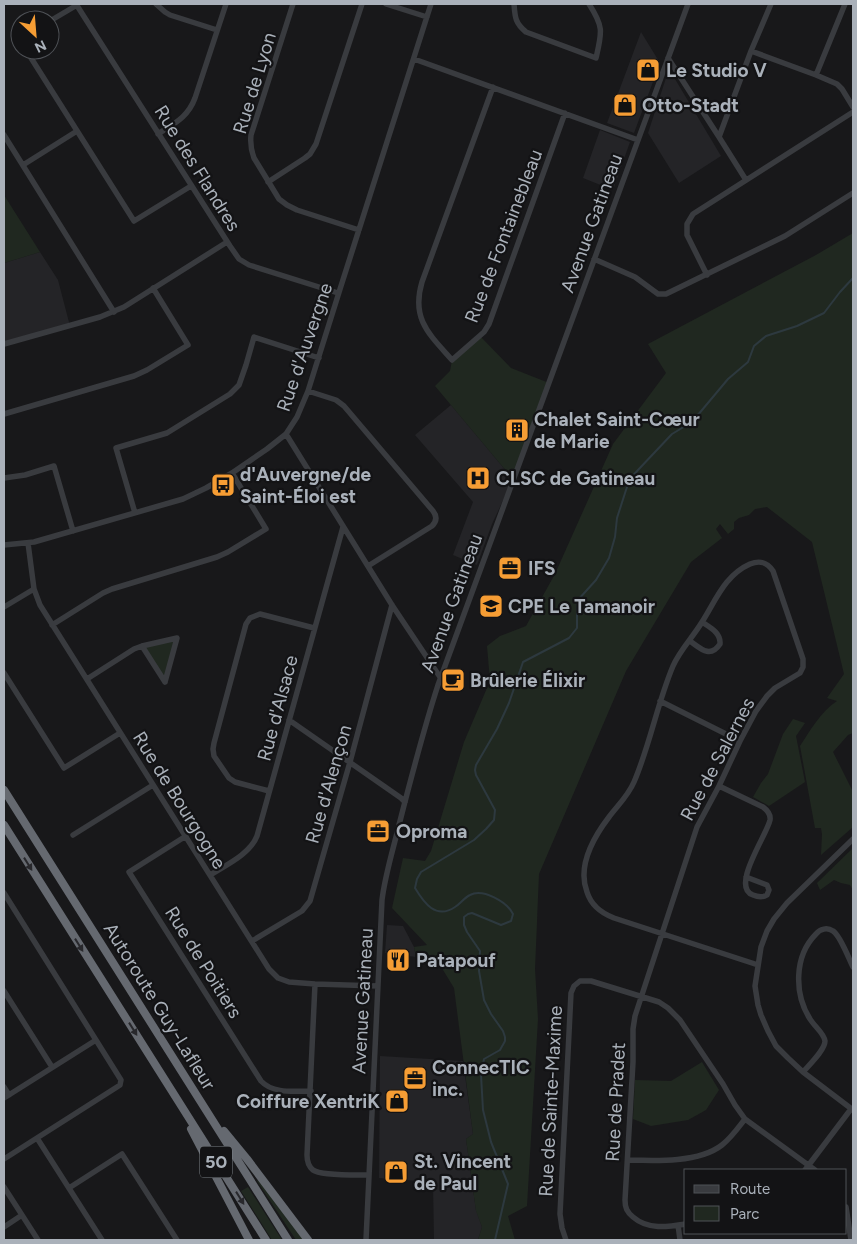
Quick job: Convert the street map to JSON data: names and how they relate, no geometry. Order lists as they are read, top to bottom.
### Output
{
  "streets": {
    "highway": ["Autoroute Guy-Lafleur", "50"],
    "street": [
      "Rue de Lyon",
      "Rue des Flandres",
      "Avenue Gatineau",
      "Rue de Fontainebleau",
      "Rue d'Auvergne",
      "Rue d'Alsace",
      "Rue de Salernes",
      "Rue d'Alençon",
      "Rue de Bourgogne",
      "Rue de Poitiers",
      "Rue de Sainte-Maxime",
      "Rue de Pradet"
    ]
  },
  "crossings": [
    ["Rue de Lyon", "Rue d'Auvergne"],
    ["Rue des Flandres", "Rue d'Auvergne"],
    ["Avenue Gatineau", "Rue de Bourgogne"],
    ["Rue d'Auvergne", "Rue de Bourgogne"],
    ["Rue d'Alsace", "Rue de Bourgogne"],
    ["Rue de Salernes", "Rue de Pradet"],
    ["Rue d'Alençon", "Rue de Bourgogne"],
    ["Rue de Bourgogne", "Rue de Poitiers"],
    ["Rue de Sainte-Maxime", "Rue de Pradet"]
  ],
  "places": {
    "shop": [
      "Le Studio V",
      "Otto-Stadt",
      "Coiffure XentriK",
      "St. Vincent de Paul"
    ],
    "building": ["Chalet Saint-Cœur de Marie"],
    "hospital": ["CLSC de Gatineau"],
    "bus stop": ["d'Auvergne/de Saint-Éloi est"],
    "office": ["IFS", "Oproma", "ConnecTIC inc."],
    "school or university": ["CPE Le Tamanoir"],
    "cafe": ["Brûlerie Élixir"],
    "restaurant": ["Patapouf"]
  },
  "legend": ["Route", "Parc"],
  "north": "bottom right"
}
